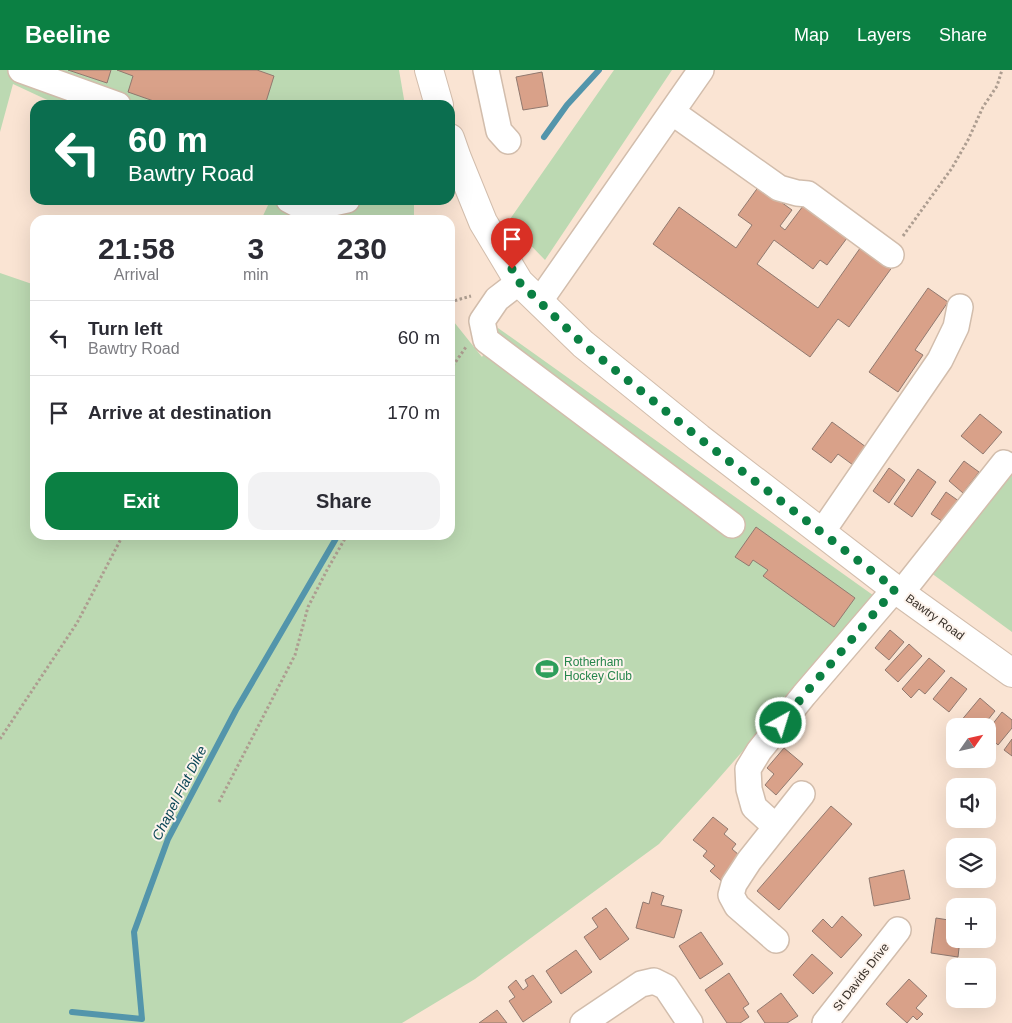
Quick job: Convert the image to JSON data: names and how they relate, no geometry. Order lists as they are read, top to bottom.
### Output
{
  "streets": {
    "main road": ["Bawtry Road"],
    "street": ["St Davids Drive"]
  },
  "water": ["Chapel Flat Dike"],
  "places": {
    "sports": ["Rotherham Hockey Club"]
  },
  "north": "top right",
  "page": {
    "header": "Beeline",
    "nav": ["Map", "Layers", "Share"],
    "turn": ["60 m", "Bawtry Road"],
    "eta": [
      "21:58",
      "Arrival",
      "3",
      "min",
      "230",
      "m"
    ],
    "list": [
      {
        "name": "Turn left",
        "note": "Bawtry Road",
        "value": "60 m"
      },
      {
        "name": "Arrive at destination",
        "value": "170 m"
      }
    ],
    "buttons": ["Exit", "Share"],
    "map_buttons": ["+", "−"]
  }
}
